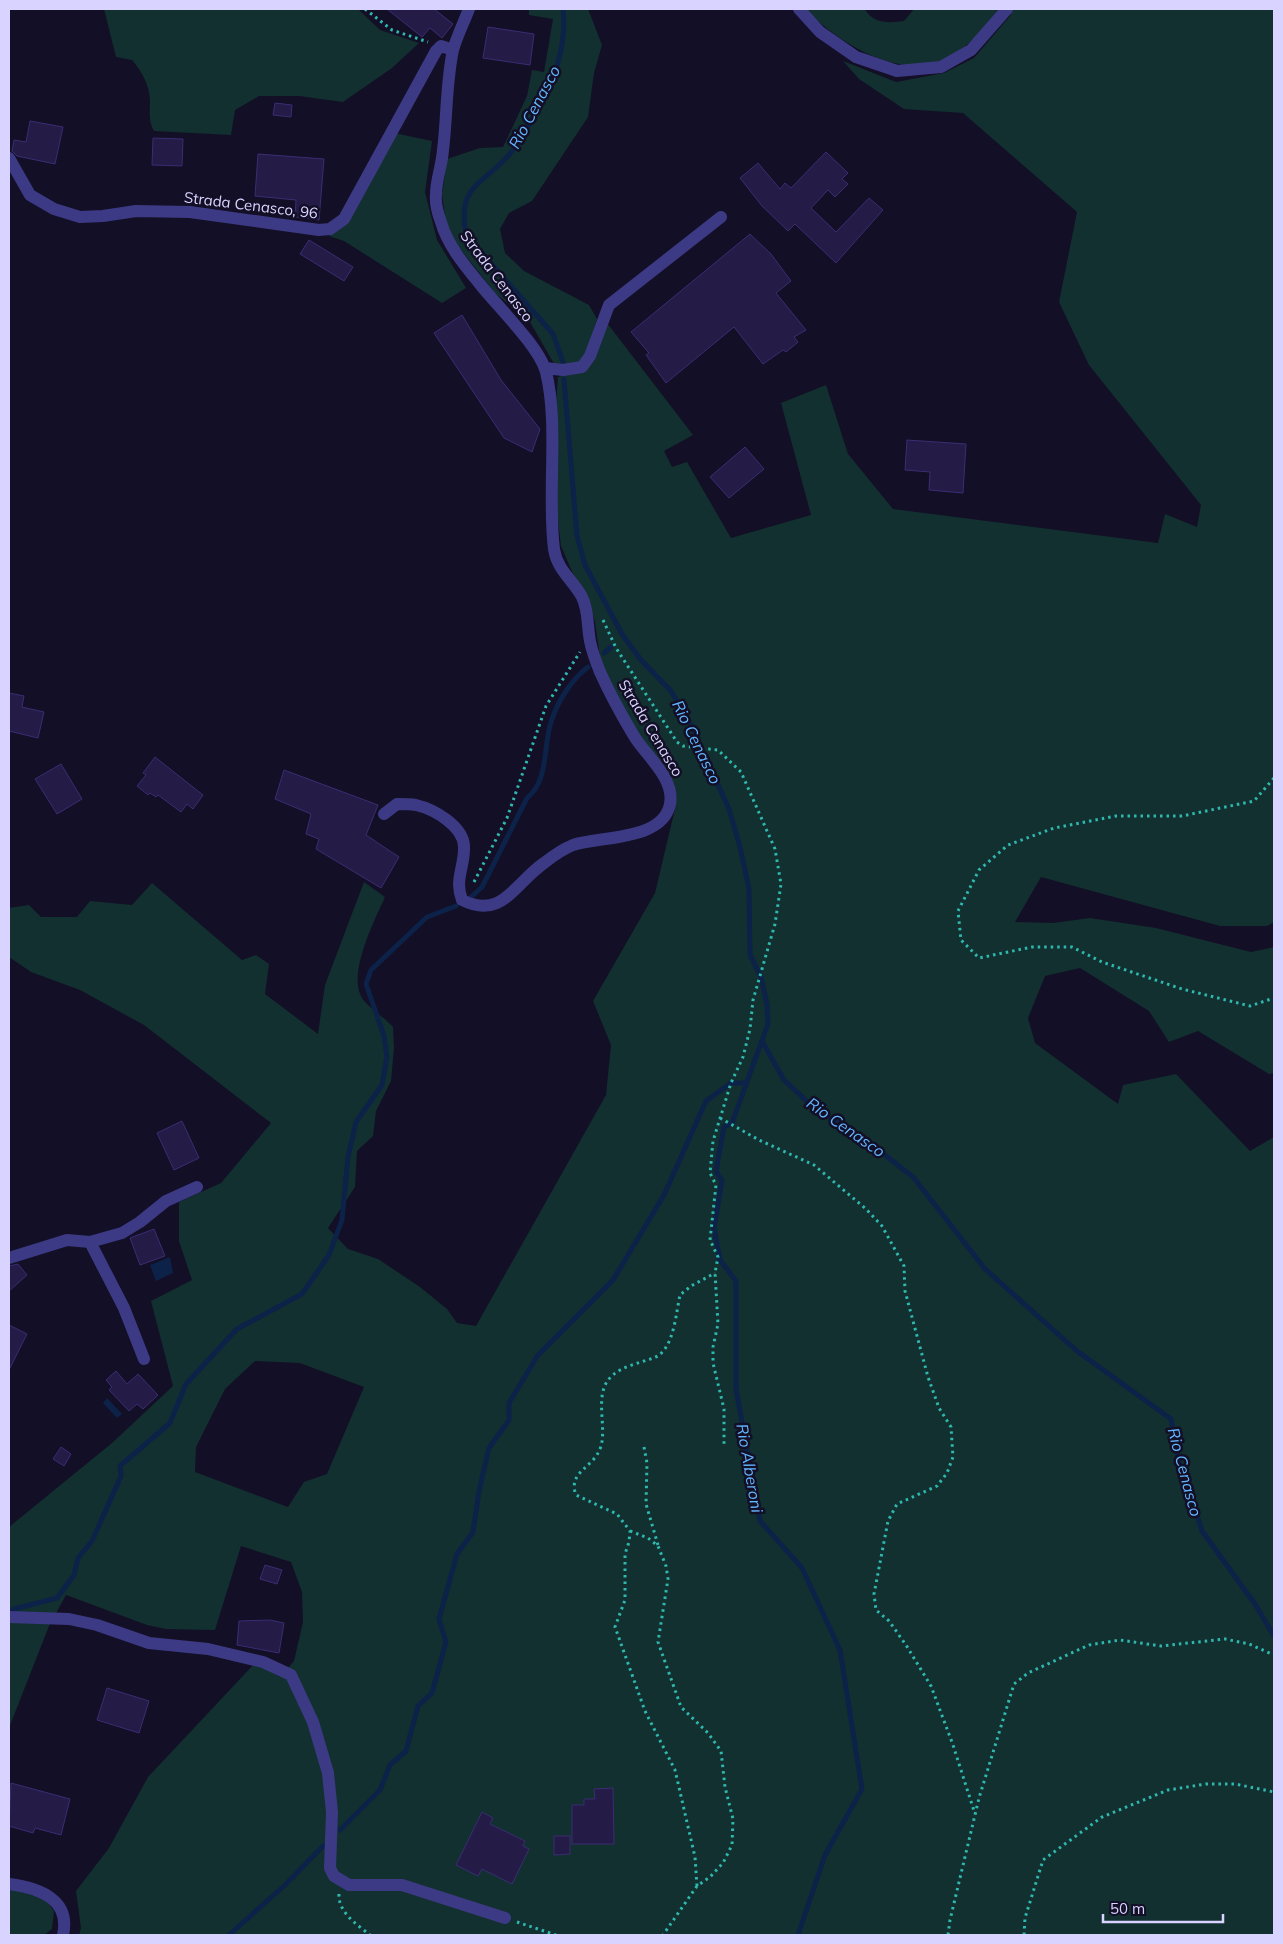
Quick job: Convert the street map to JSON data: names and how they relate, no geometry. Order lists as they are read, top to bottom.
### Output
{
  "streets": {
    "street": ["Strada Cenasco, 96", "Strada Cenasco"]
  },
  "water": ["Rio Cenasco", "Rio Alberoni"],
  "scale_bar": "50 m"
}
